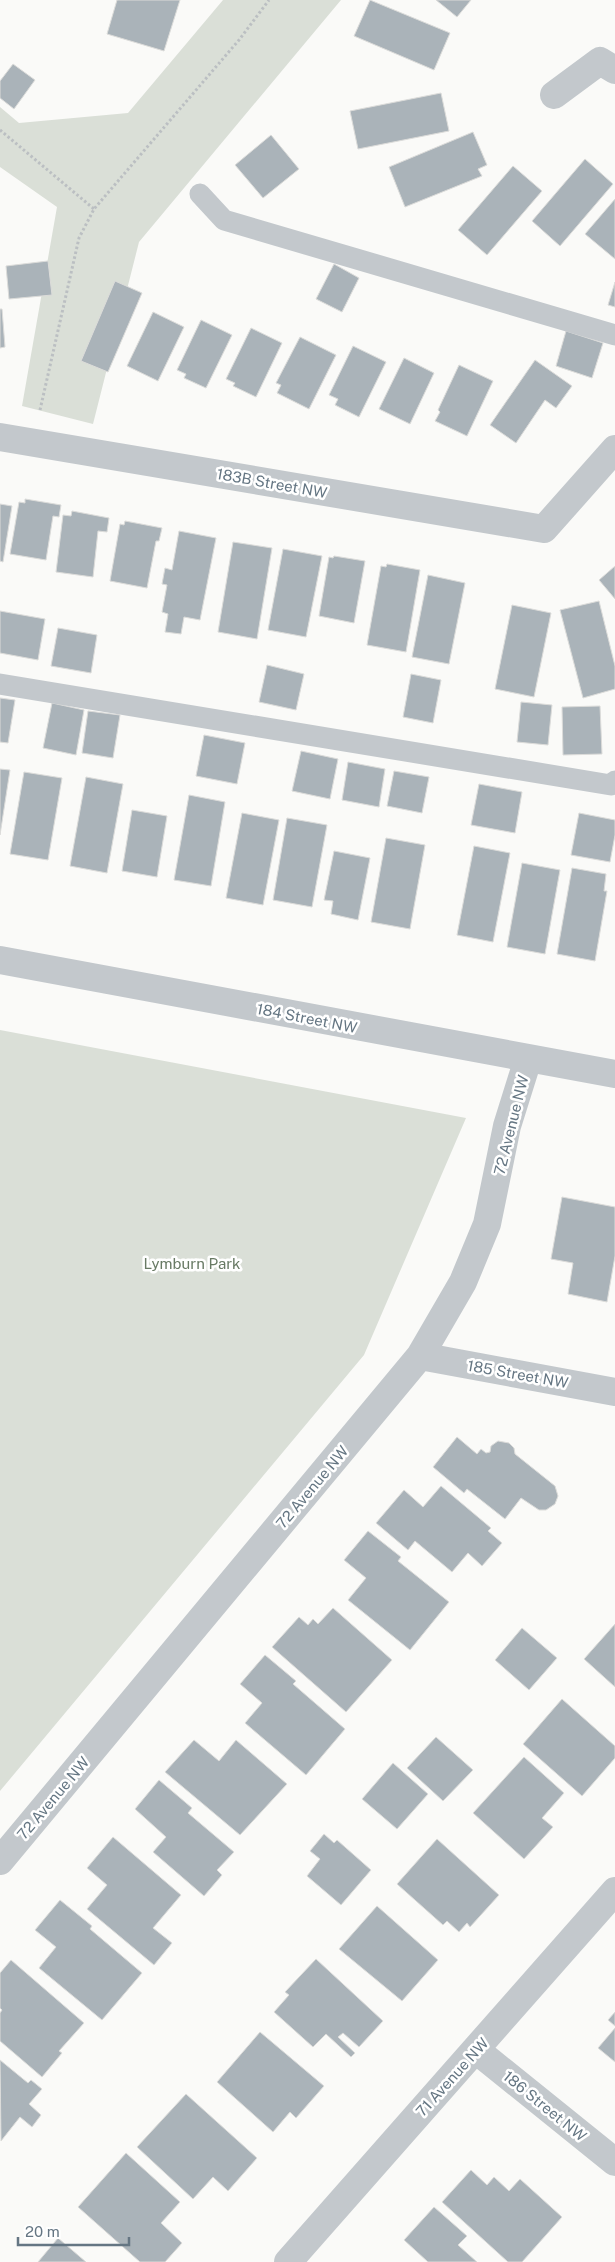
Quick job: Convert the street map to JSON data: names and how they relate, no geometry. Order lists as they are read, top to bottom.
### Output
{
  "streets": {
    "street": [
      "183B Street NW",
      "184 Street NW",
      "72 Avenue NW",
      "185 Street NW",
      "71 Avenue NW",
      "186 Street NW"
    ]
  },
  "crossings": [
    ["184 Street NW", "72 Avenue NW"],
    ["72 Avenue NW", "185 Street NW"],
    ["71 Avenue NW", "186 Street NW"]
  ],
  "parks": ["Lymburn Park"],
  "scale_bar": "20 m"
}
